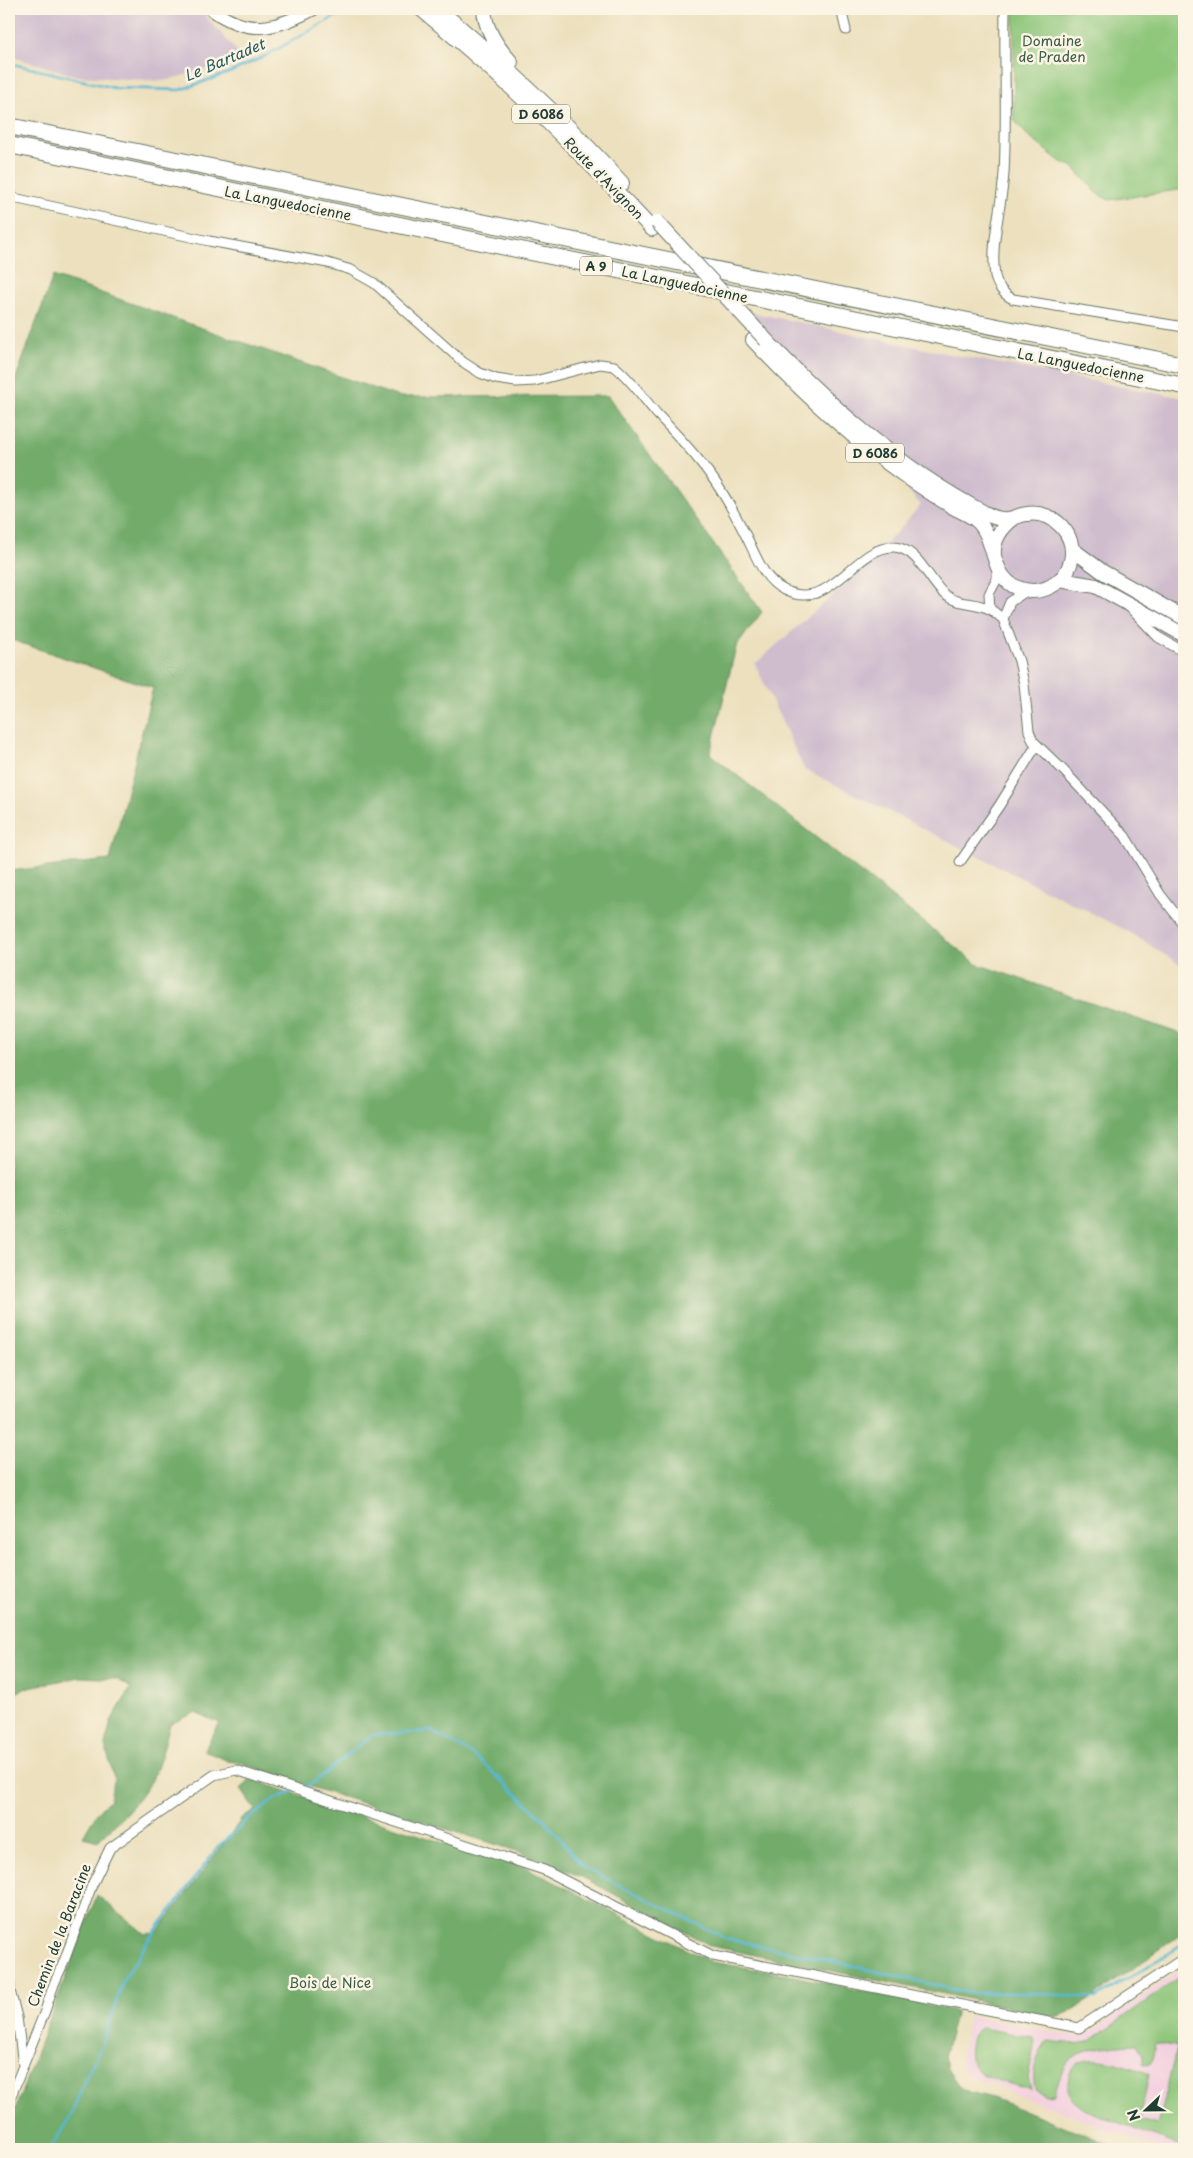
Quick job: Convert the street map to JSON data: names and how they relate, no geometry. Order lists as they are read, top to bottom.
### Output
{
  "streets": {
    "highway": ["La Languedocienne", "A 9"],
    "main road": ["D 6086", "Route d'Avignon"],
    "street": ["Chemin de la Baracine"]
  },
  "crossings": [
    ["D 6086", "Route d'Avignon"]
  ],
  "water": ["Le Bartadet"],
  "parks": ["Domaine de Praden", "Bois de Nice"],
  "north": "left"
}
